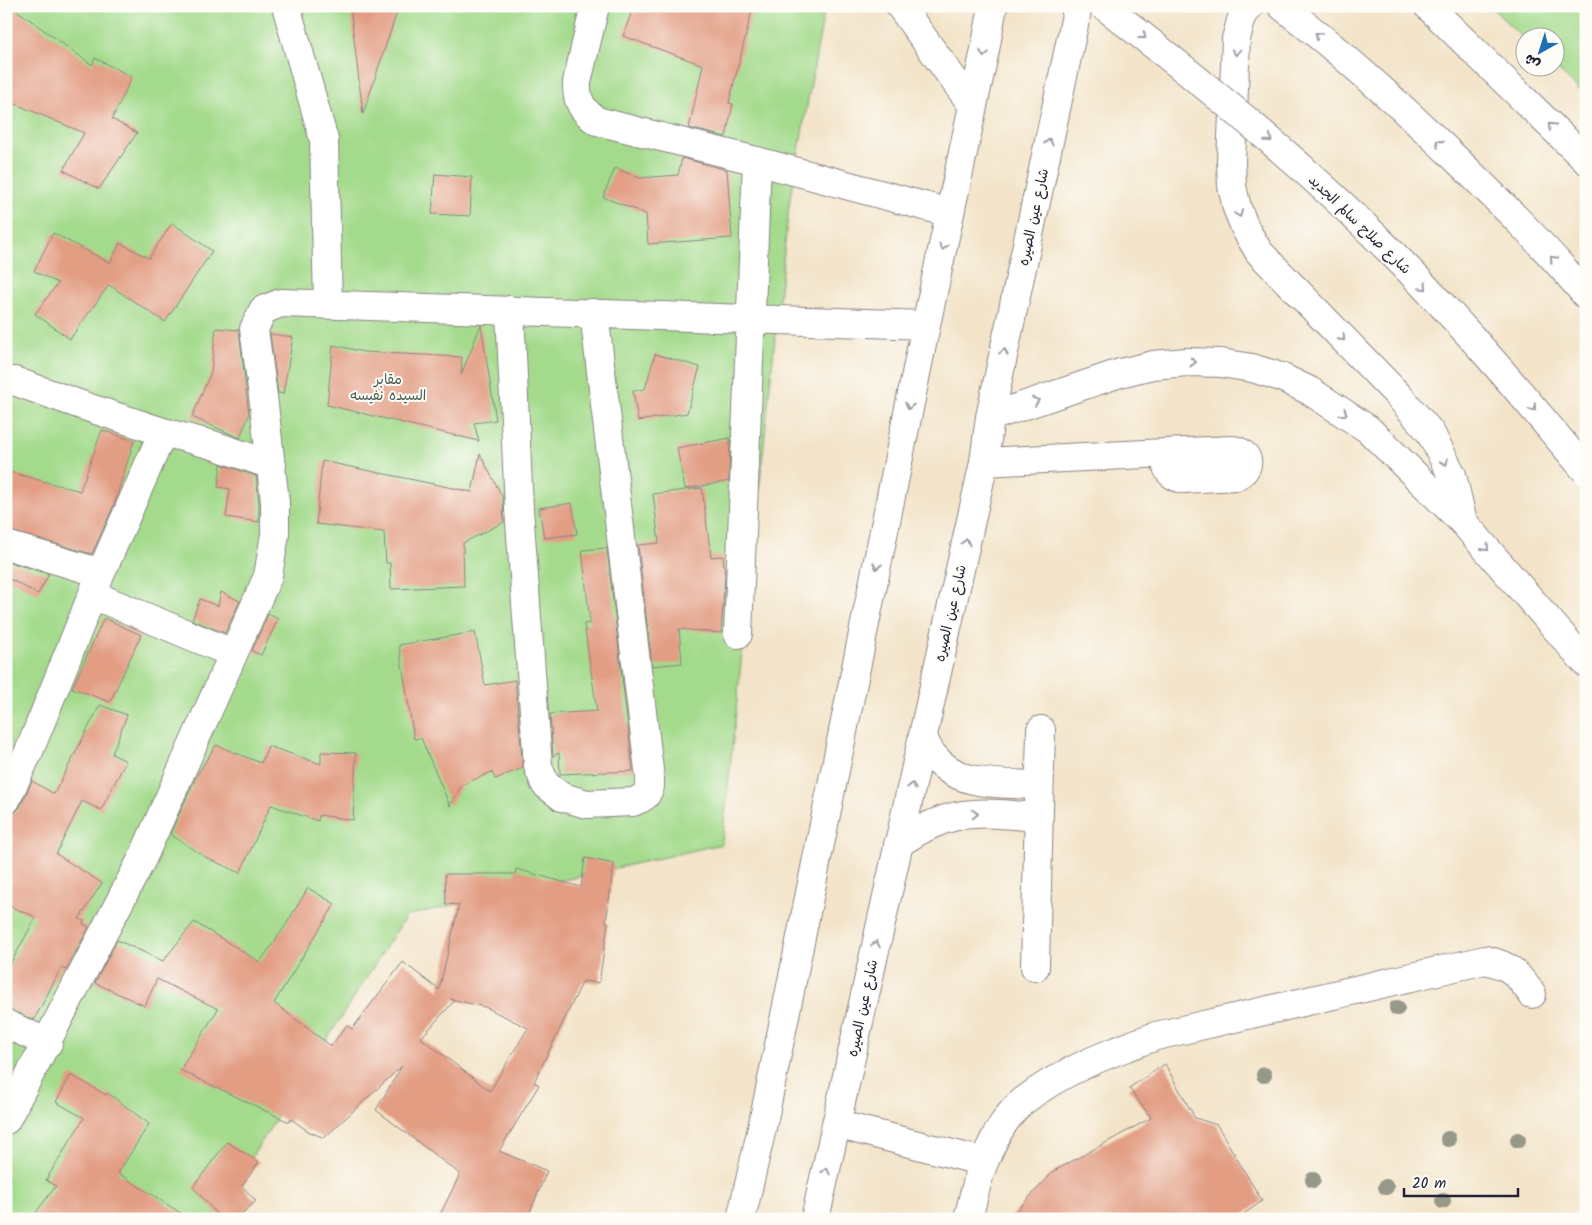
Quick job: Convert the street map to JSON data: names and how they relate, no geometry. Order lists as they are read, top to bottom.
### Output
{
  "streets": {
    "main road": ["شارع عين الصيره", "شارع صلاح سالم الجديد"]
  },
  "parks": ["مقابر السيده نفيسه"],
  "scale_bar": "20 m",
  "north": "bottom left"
}
